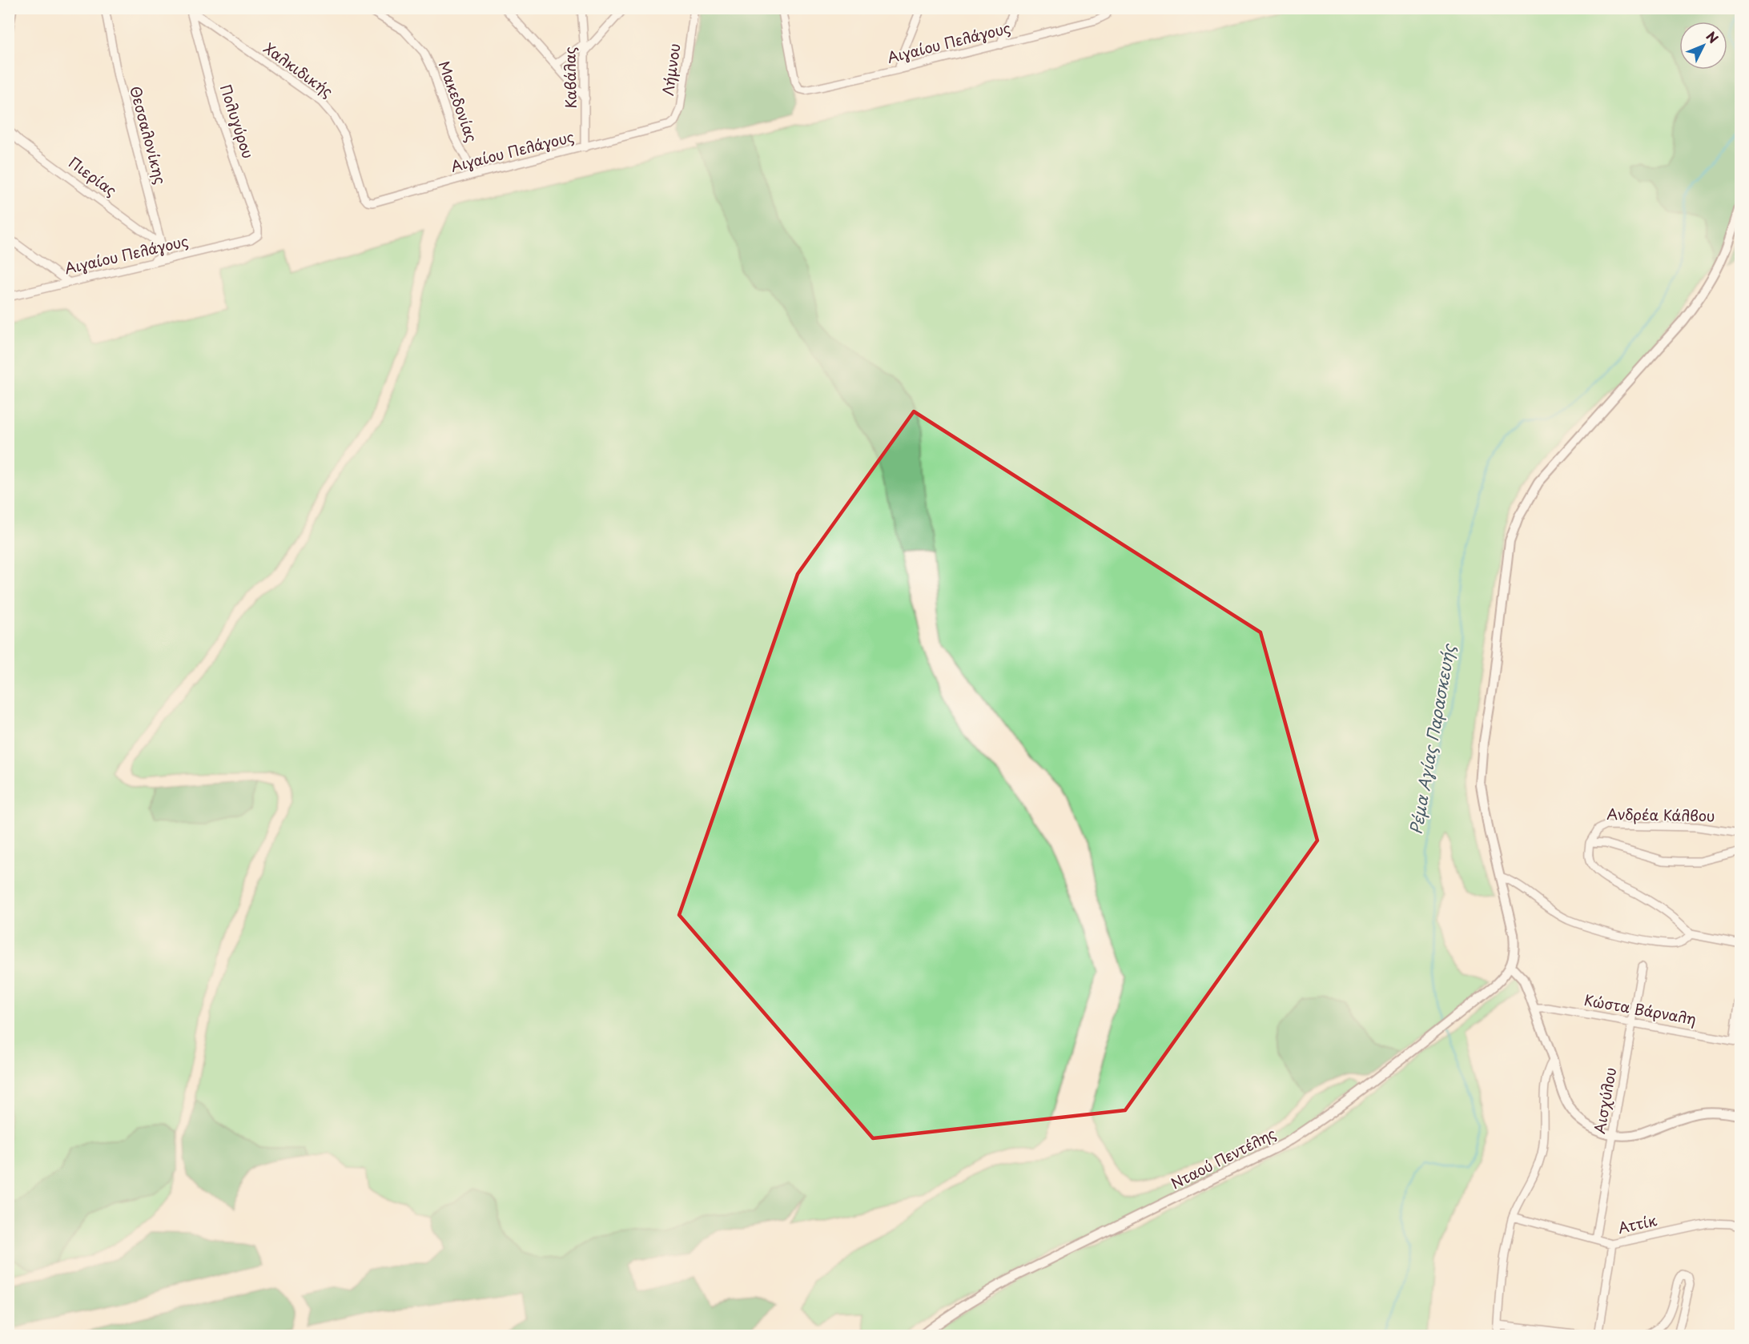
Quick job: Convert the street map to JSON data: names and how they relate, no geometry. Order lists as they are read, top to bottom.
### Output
{
  "streets": {
    "street": [
      "Αιγαίου Πελάγους",
      "Λήμνου",
      "Χαλκιδικής",
      "Καβάλας",
      "Μακεδονίας",
      "Πολυγύρου",
      "Θεσσαλονίκης",
      "Πιερίας",
      "Ανδρέα Κάλβου",
      "Κώστα Βάρναλη",
      "Αισχύλου",
      "Νταού Πεντέλης",
      "Αττίκ"
    ]
  },
  "crossings": [
    ["Αιγαίου Πελάγους", "Λήμνου"],
    ["Αιγαίου Πελάγους", "Χαλκιδικής"],
    ["Αιγαίου Πελάγους", "Καβάλας"],
    ["Αιγαίου Πελάγους", "Μακεδονίας"],
    ["Αιγαίου Πελάγους", "Πολυγύρου"],
    ["Χαλκιδικής", "Πολυγύρου"],
    ["Θεσσαλονίκης", "Πιερίας"],
    ["Κώστα Βάρναλη", "Αισχύλου"],
    ["Αισχύλου", "Αττίκ"]
  ],
  "water": ["Ρέμα Αγίας Παρασκευής"],
  "north": "top right"
}
